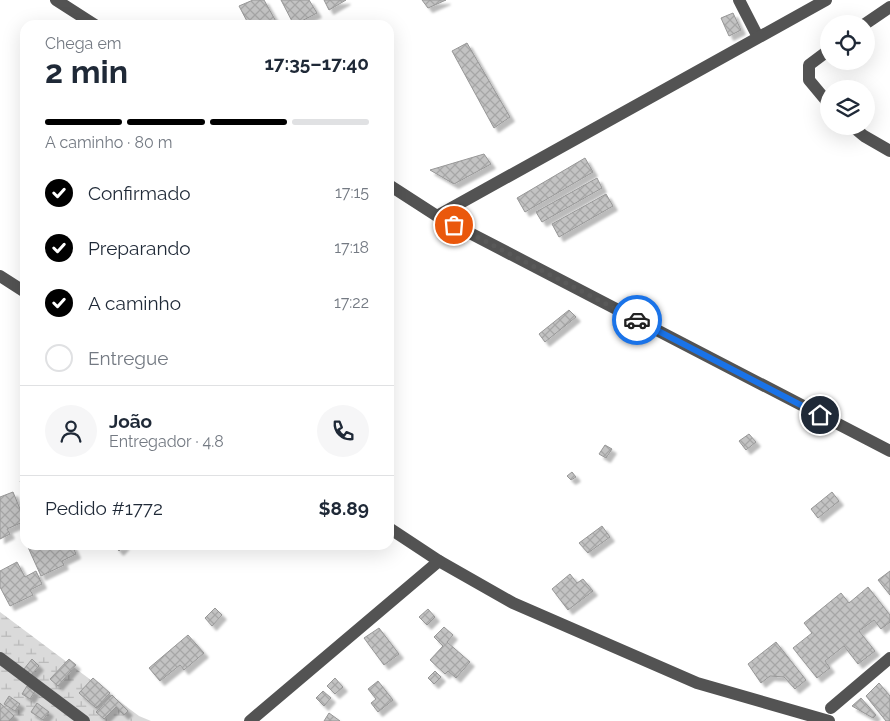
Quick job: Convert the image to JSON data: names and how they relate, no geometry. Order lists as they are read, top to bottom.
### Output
{
  "page": {
    "heading": ["2 min", "Chega em", "17:35–17:40"],
    "panel": [
      "João",
      "Entregador · 4.8",
      "Pedido #1772",
      "$8.89"
    ],
    "bar": "A caminho · 80 m",
    "list": [
      ["Confirmado", "17:15"],
      ["Preparando", "17:18"],
      ["A caminho", "17:22"],
      "Entregue"
    ]
  }
}
